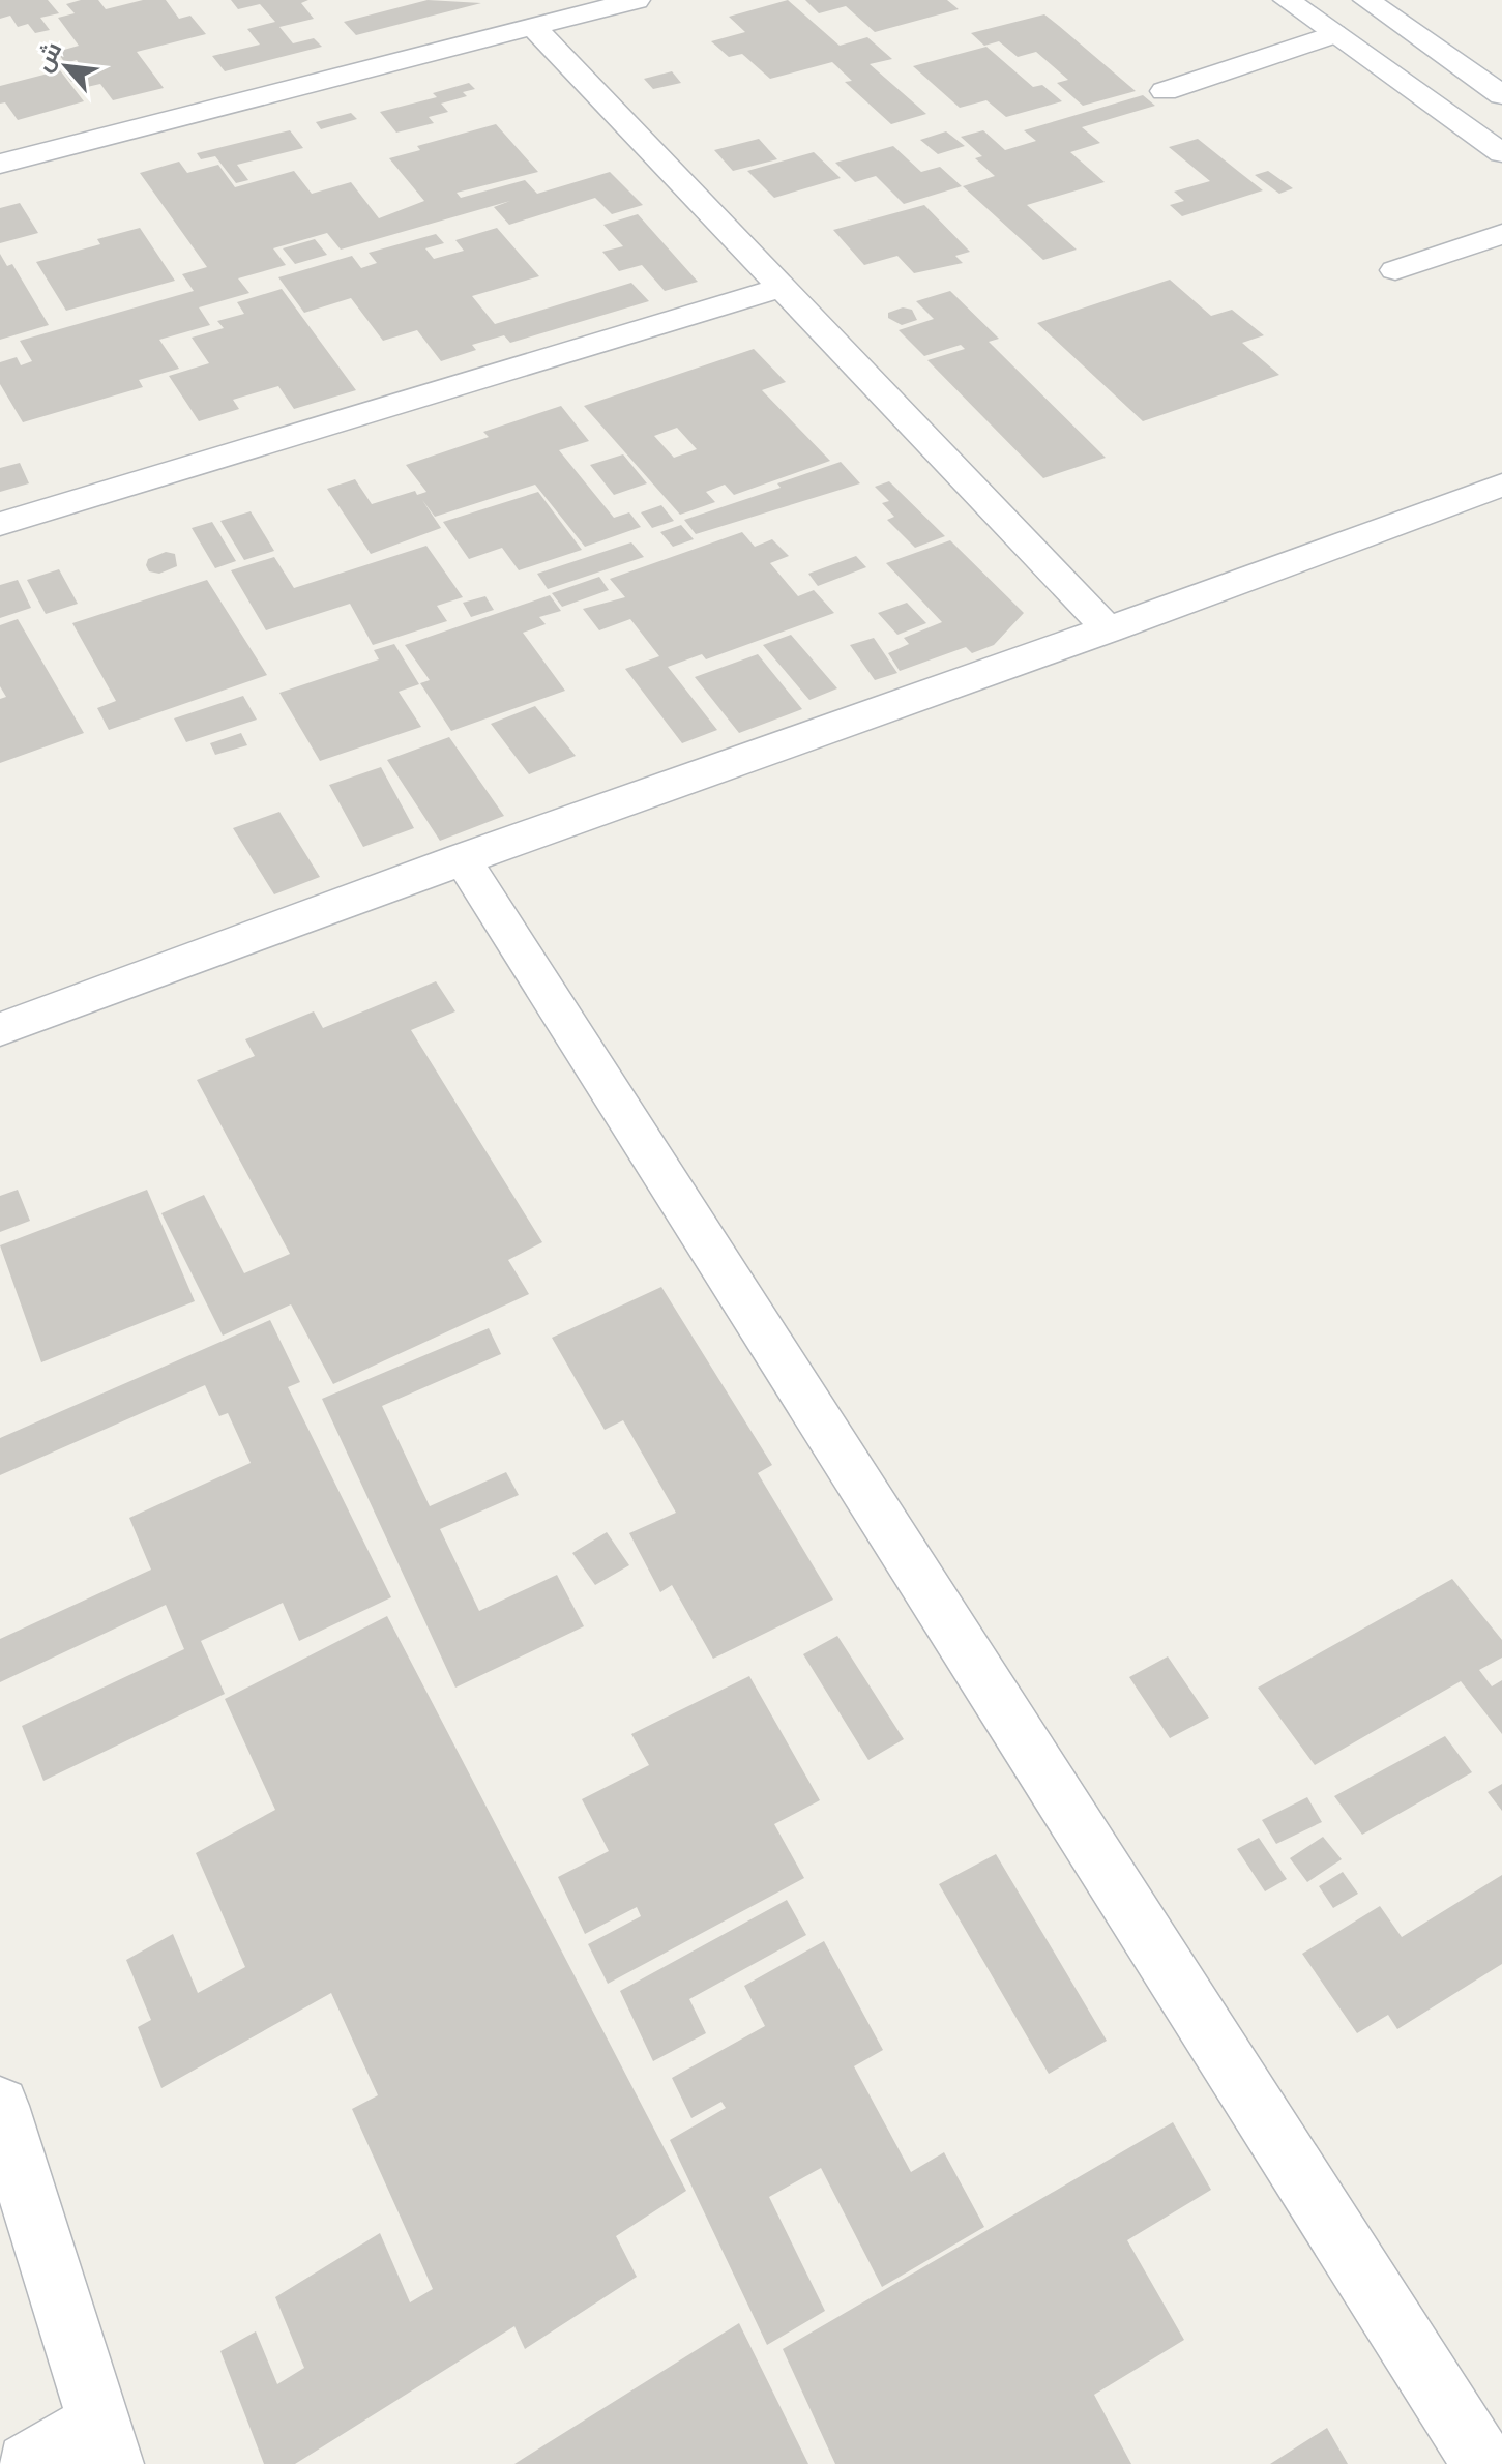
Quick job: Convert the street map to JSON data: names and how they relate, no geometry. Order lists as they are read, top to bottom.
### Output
{
  "north": "top left"
}
